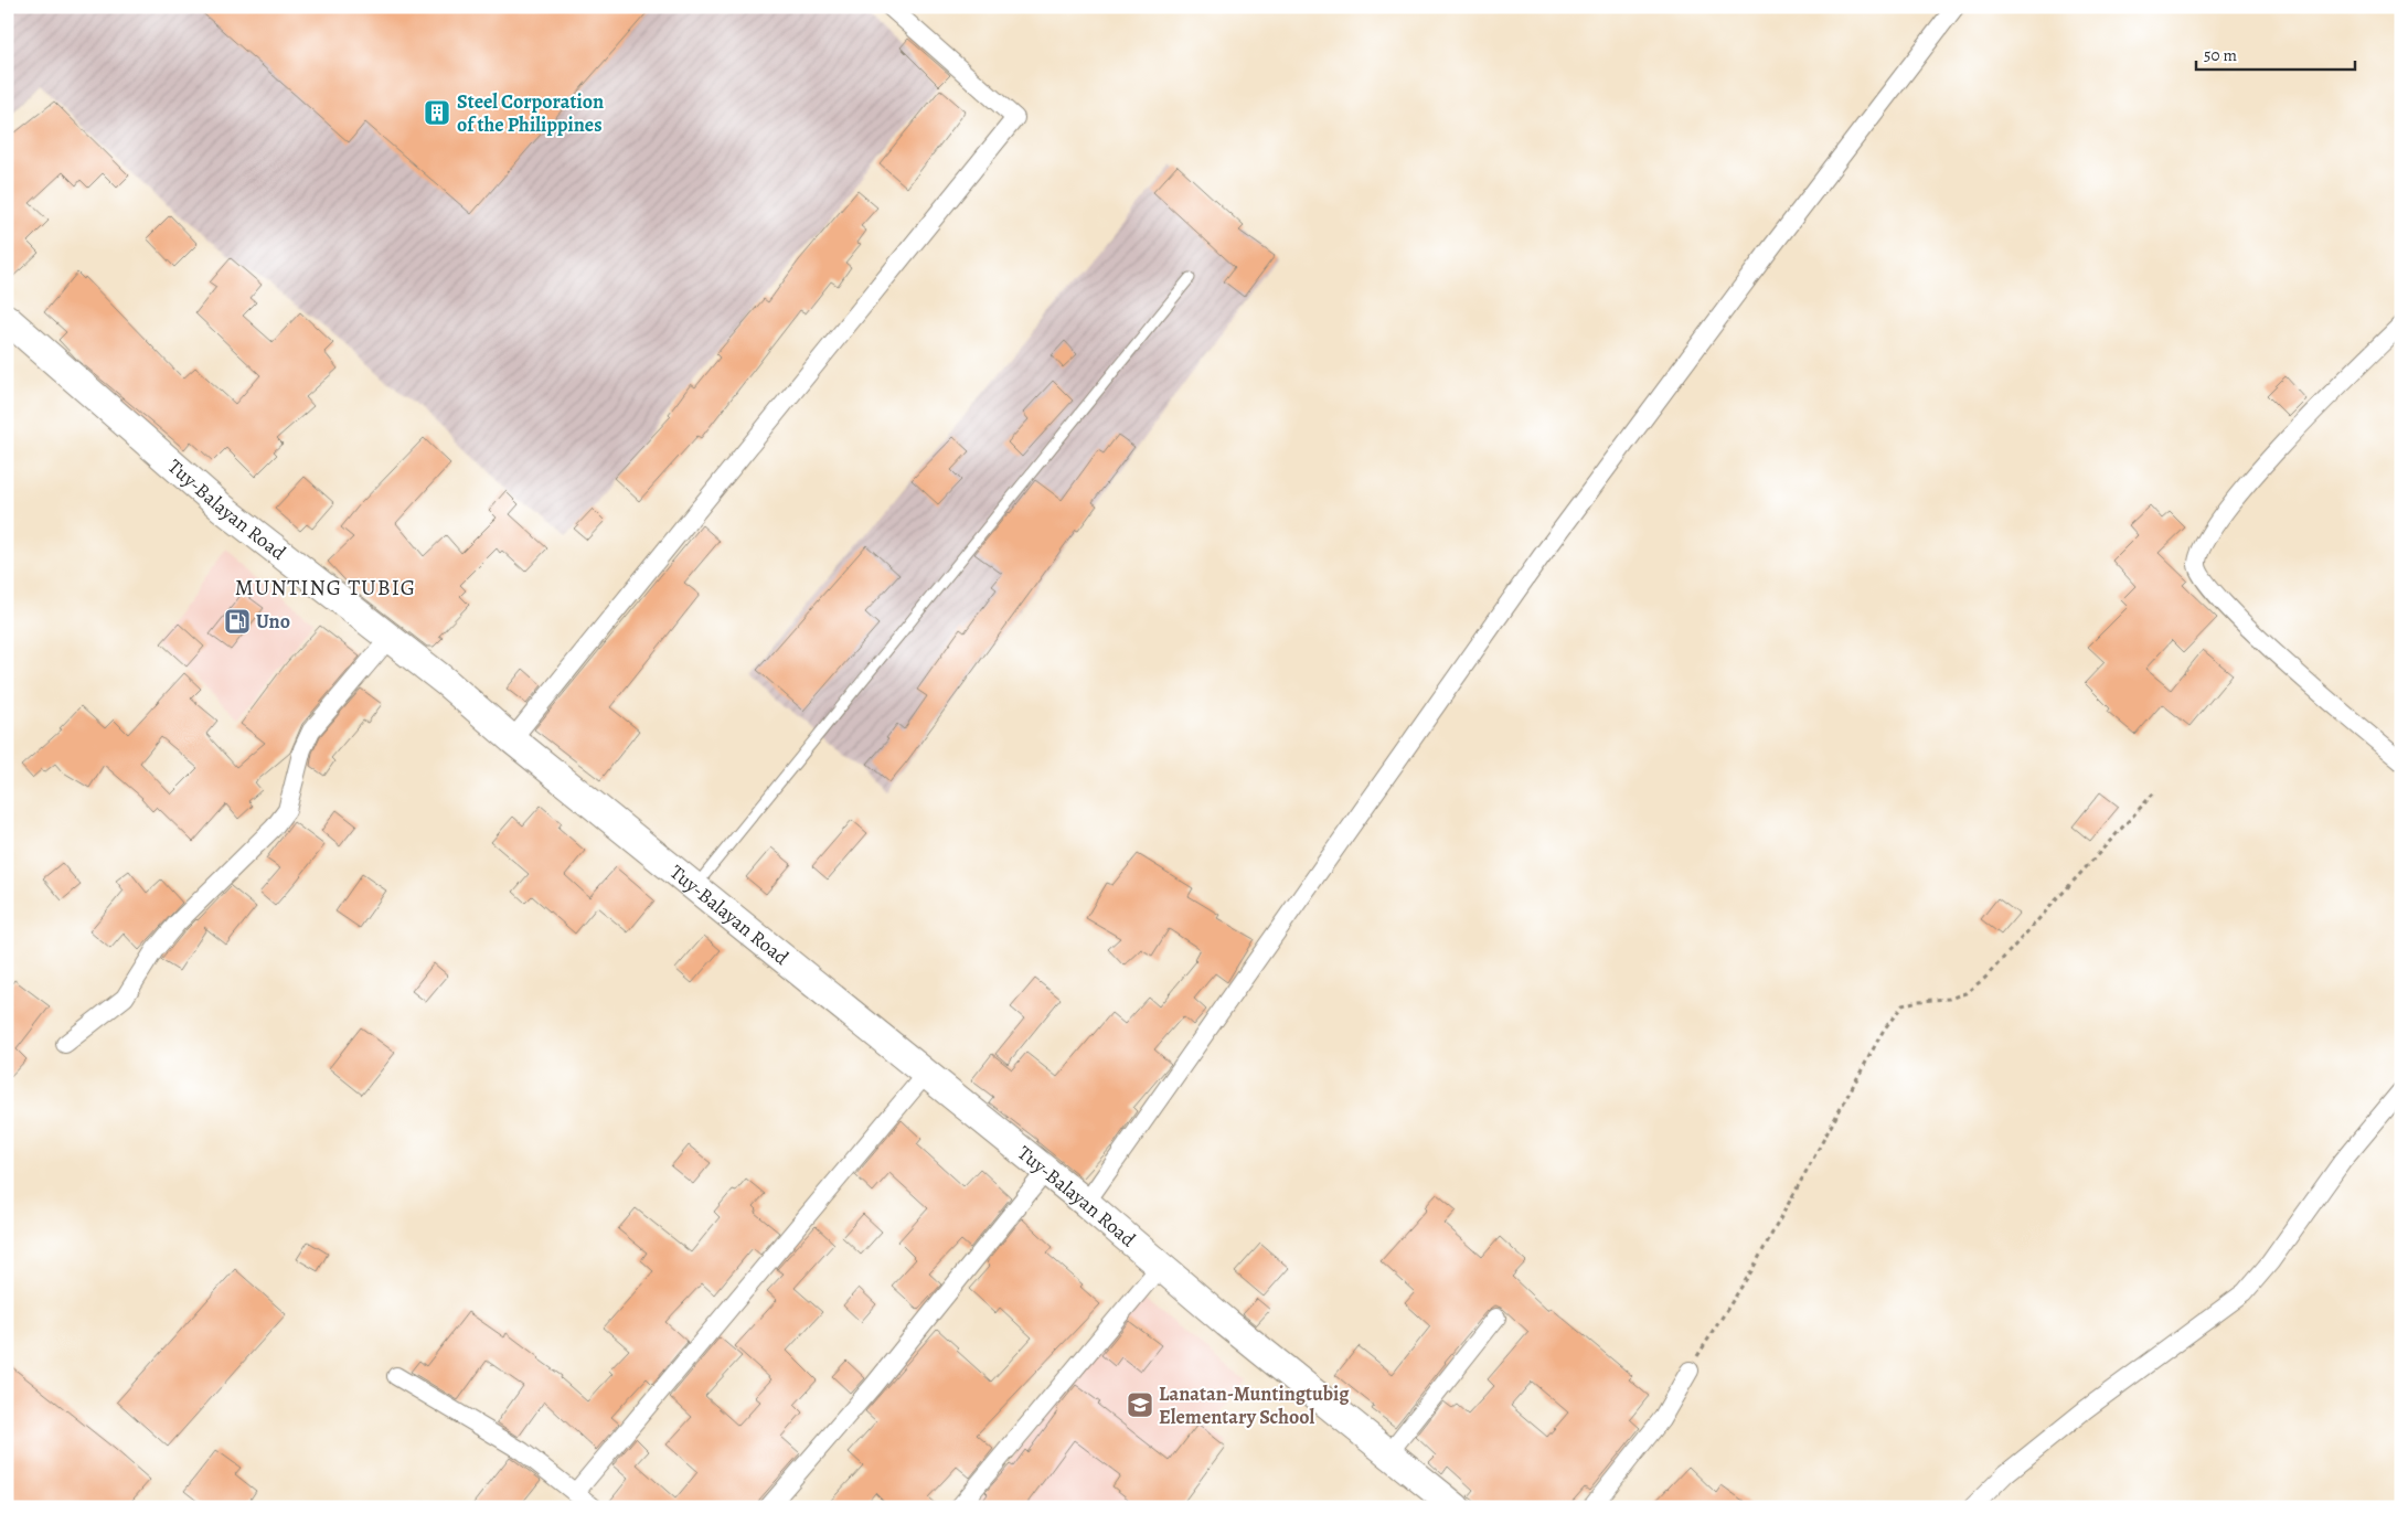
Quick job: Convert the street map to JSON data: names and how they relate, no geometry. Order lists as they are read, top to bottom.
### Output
{
  "streets": {
    "main road": ["Tuy-Balayan Road"]
  },
  "districts": ["MUNTING TUBIG"],
  "places": {
    "building": ["Steel Corporation of the Philippines"],
    "fuel station": ["Uno"],
    "school or university": ["Lanatan-Muntingtubig Elementary School"]
  },
  "scale_bar": "50 m"
}
